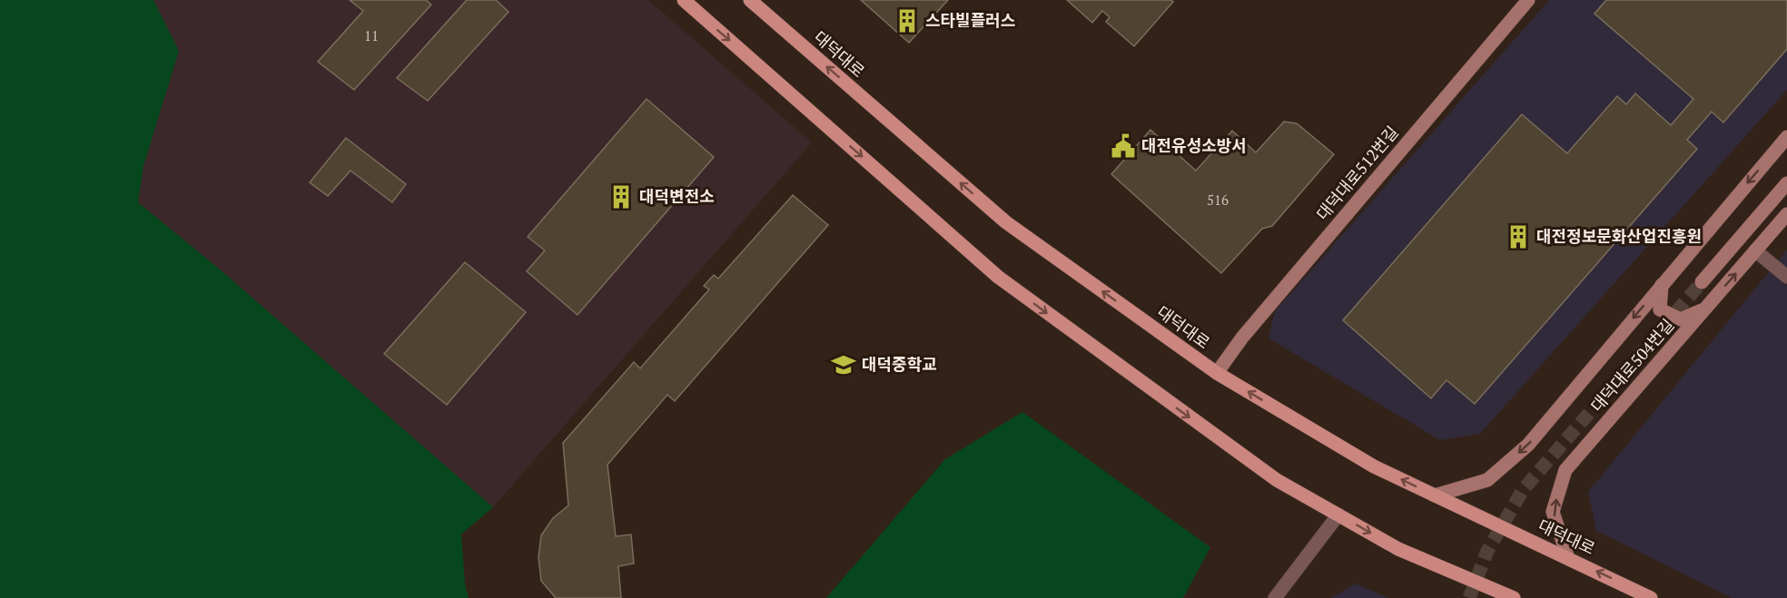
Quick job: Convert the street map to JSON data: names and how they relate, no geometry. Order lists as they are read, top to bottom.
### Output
{
  "streets": {
    "main road": ["대덕대로"],
    "street": ["대덕대로512번길", "대덕대로504번길"]
  },
  "crossings": [
    ["대덕대로", "대덕대로512번길"],
    ["대덕대로", "대덕대로504번길"]
  ],
  "places": {
    "building": ["스타빌플러스", "대덕변전소", "대전정보문화산업진흥원"],
    "public building": ["대전유성소방서"],
    "school or university": ["대덕중학교"]
  },
  "house_numbers": ["11", "516"]
}
